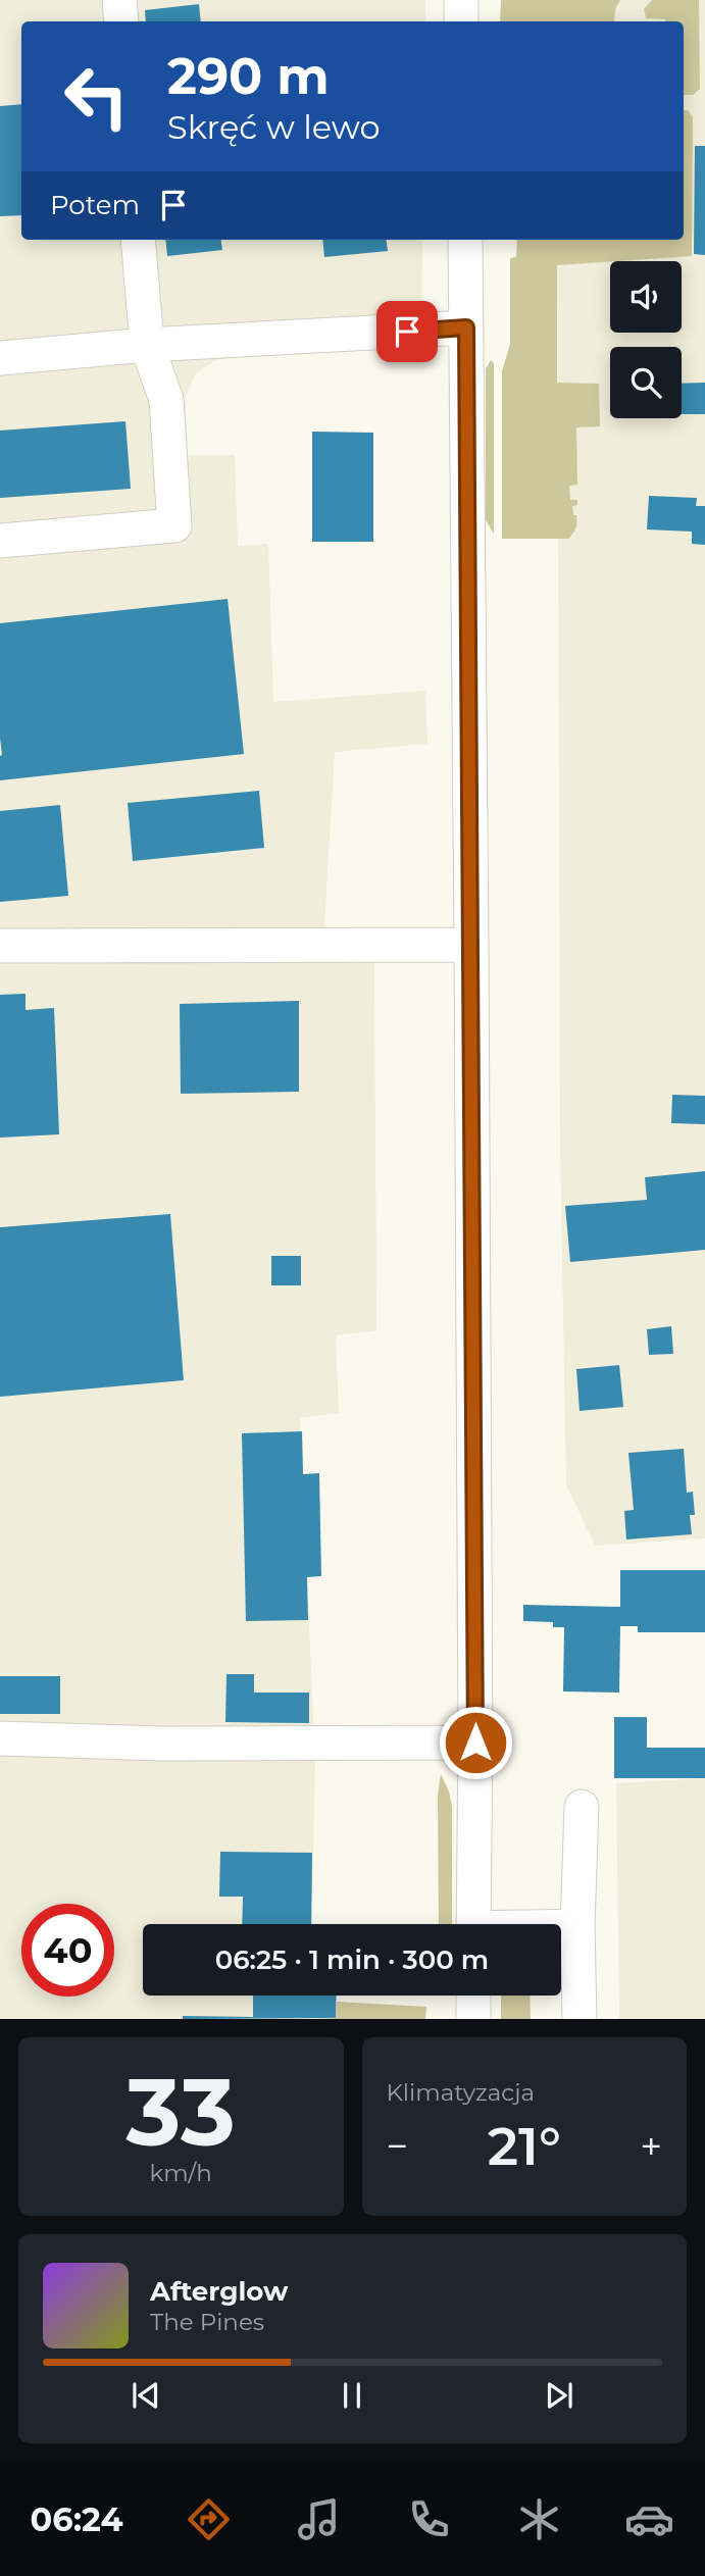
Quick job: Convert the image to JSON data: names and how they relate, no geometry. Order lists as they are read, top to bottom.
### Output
{
  "page": {
    "turn": ["290 m", "Skręć w lewo"],
    "then": "Potem",
    "limit": "40",
    "trip": "06:25 · 1 min · 300 m",
    "tile": [
      ["33", "km/h"],
      "Klimatyzacja"
    ],
    "heat": ["−", "21°", "+"],
    "song": ["Afterglow", "The Pines"],
    "tabs": "06:24"
  }
}
